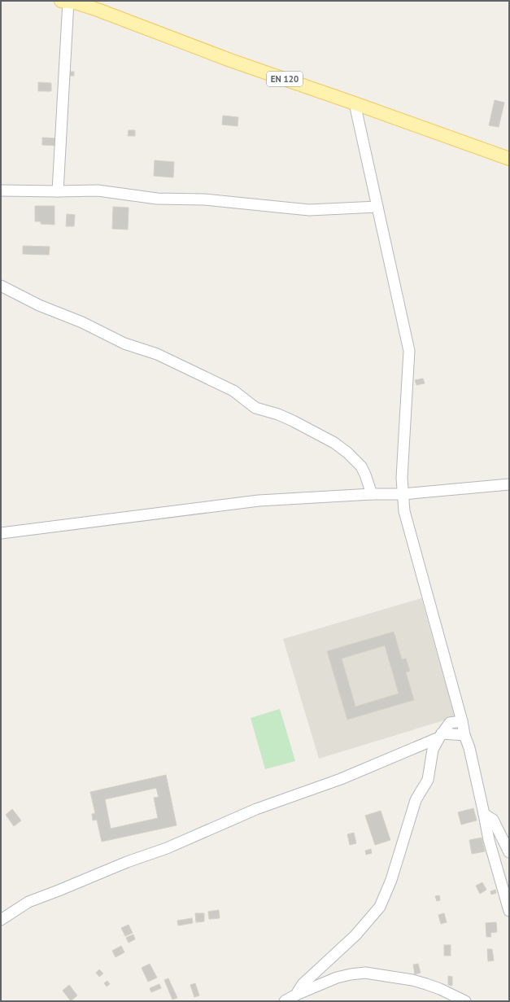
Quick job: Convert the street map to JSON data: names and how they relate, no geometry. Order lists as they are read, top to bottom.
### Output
{
  "streets": {
    "main road": ["EN 120"]
  }
}
